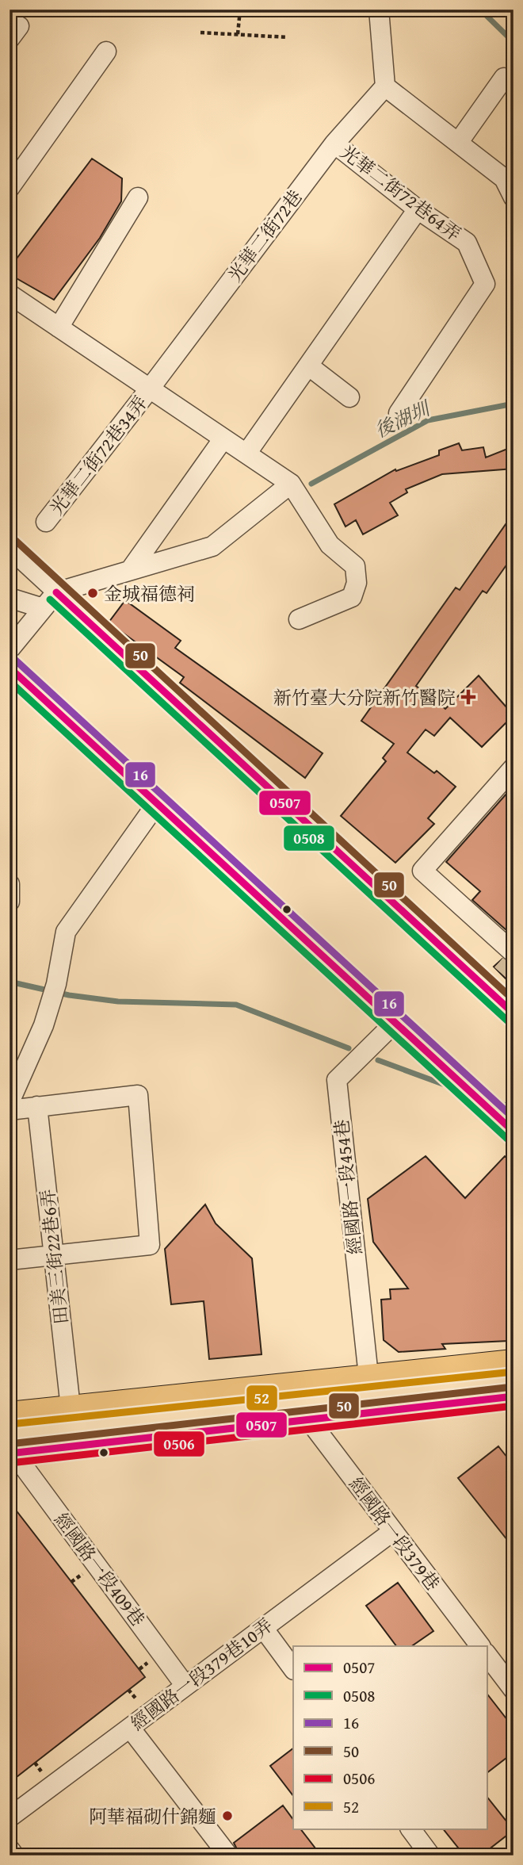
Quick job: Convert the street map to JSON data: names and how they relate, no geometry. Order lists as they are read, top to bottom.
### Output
{
  "streets": {
    "street": [
      "光華二街72巷64弄",
      "光華二街72巷",
      "光華二街72巷34弄",
      "經國路一段454巷",
      "田美三街22巷6弄",
      "經國路一段379巷",
      "經國路一段409巷",
      "經國路一段379巷10弄"
    ]
  },
  "crossings": [
    ["光華二街72巷64弄", "光華二街72巷"],
    ["光華二街72巷", "光華二街72巷34弄"],
    ["經國路一段379巷", "經國路一段379巷10弄"],
    ["經國路一段409巷", "經國路一段379巷10弄"]
  ],
  "water": ["後湖圳"],
  "places": {
    "other": ["金城福德祠", "阿華福砌什錦麵"],
    "health": ["新竹臺大分院新竹醫院"]
  },
  "lines": [
    "transit line 50",
    "transit line 0507",
    "transit line 0508",
    "transit line 16",
    "transit line 52",
    "transit line 0506"
  ],
  "legend": [
    "0507",
    "0508",
    "16",
    "50",
    "0506",
    "52"
  ]
}
